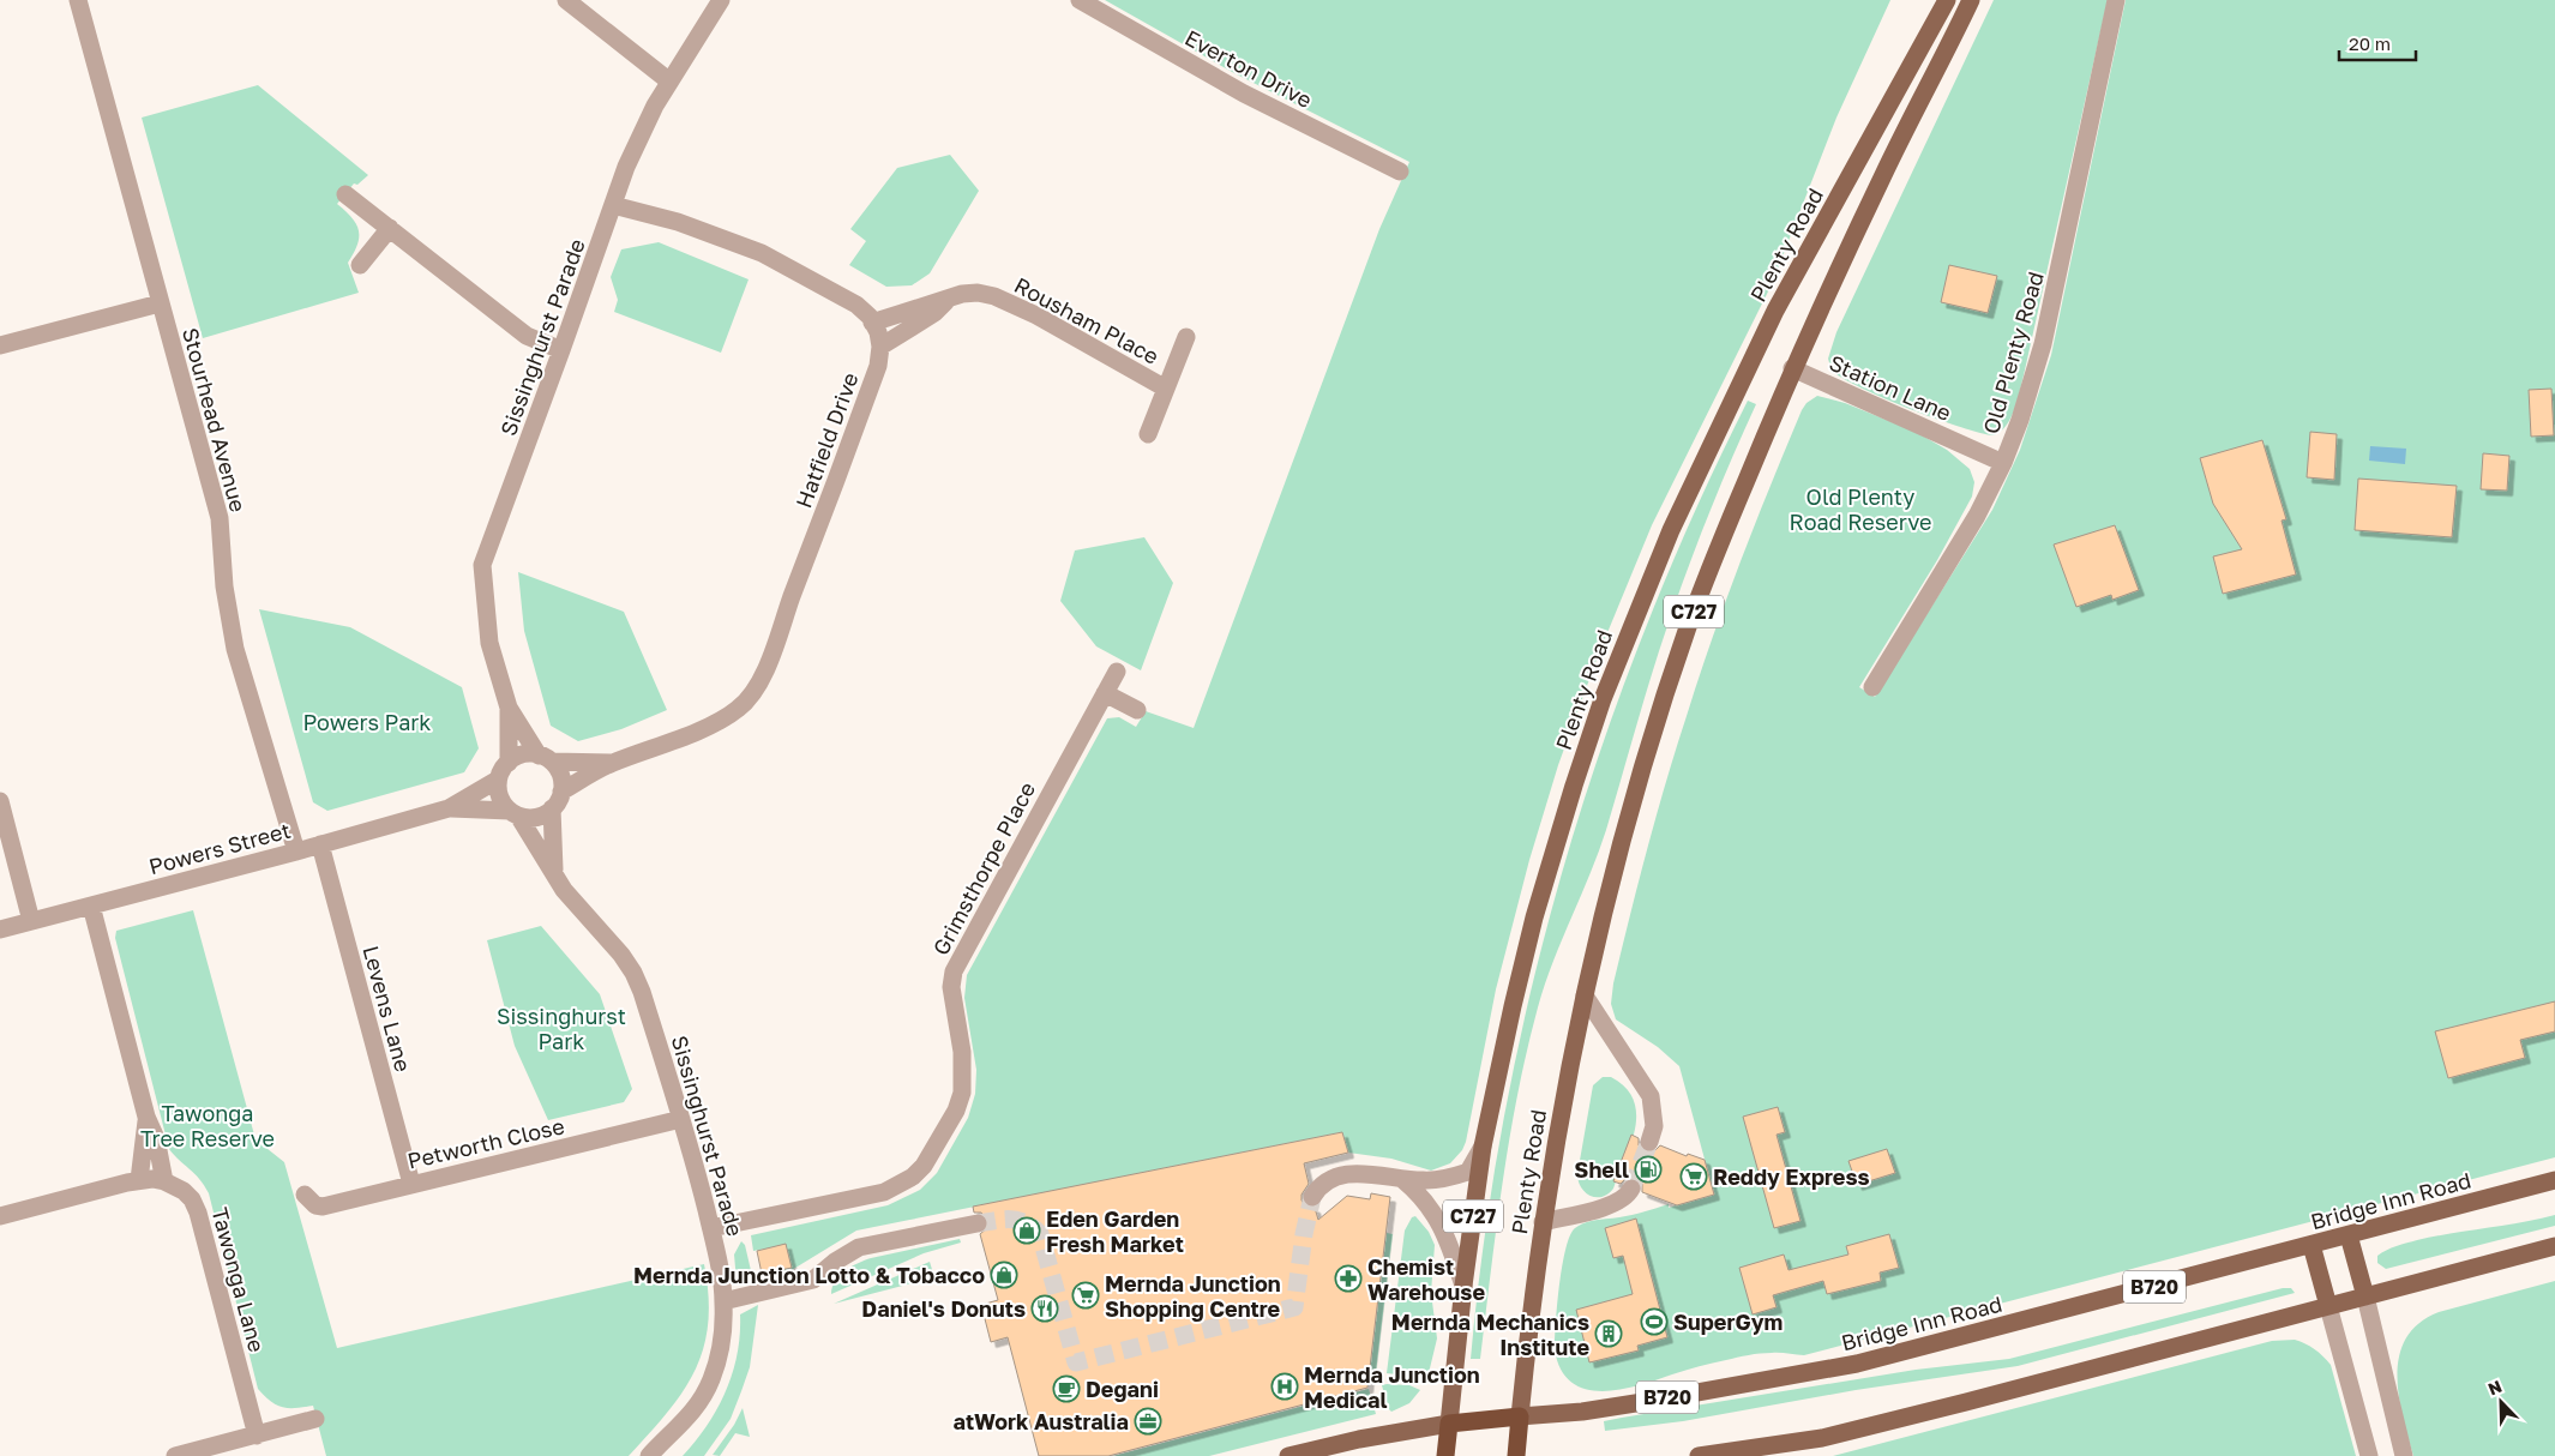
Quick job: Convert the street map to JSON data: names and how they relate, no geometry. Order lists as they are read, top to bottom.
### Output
{
  "streets": {
    "highway": ["Plenty Road", "Bridge Inn Road", "B720"],
    "main road": ["C727"],
    "street": [
      "Everton Drive",
      "Rousham Place",
      "Sissinghurst Parade",
      "Old Plenty Road",
      "Station Lane",
      "Stourhead Avenue",
      "Hatfield Drive",
      "Powers Street",
      "Grimsthorpe Place",
      "Levens Lane",
      "Petworth Close",
      "Tawonga Lane"
    ]
  },
  "crossings": [
    ["Plenty Road", "Station Lane"],
    ["Plenty Road", "Bridge Inn Road"],
    ["Rousham Place", "Hatfield Drive"],
    ["Sissinghurst Parade", "Hatfield Drive"],
    ["Sissinghurst Parade", "Powers Street"],
    ["Sissinghurst Parade", "Grimsthorpe Place"],
    ["Sissinghurst Parade", "Petworth Close"],
    ["Old Plenty Road", "Station Lane"],
    ["Stourhead Avenue", "Powers Street"],
    ["Hatfield Drive", "Powers Street"],
    ["Powers Street", "Levens Lane"],
    ["Levens Lane", "Petworth Close"]
  ],
  "parks": [
    "Old Plenty Road Reserve",
    "Powers Park",
    "Sissinghurst Park",
    "Tawonga Tree Reserve"
  ],
  "places": {
    "fuel station": ["Shell"],
    "supermarket": ["Reddy Express", "Mernda Junction Shopping Centre"],
    "shop": ["Eden Garden Fresh Market", "Mernda Junction Lotto & Tobacco"],
    "pharmacy": ["Chemist Warehouse"],
    "restaurant": ["Daniel's Donuts"],
    "sports": ["SuperGym"],
    "building": ["Mernda Mechanics Institute"],
    "hospital": ["Mernda Junction Medical"],
    "cafe": ["Degani"],
    "office": ["atWork Australia"]
  },
  "scale_bar": "20 m",
  "north": "top left"
}
